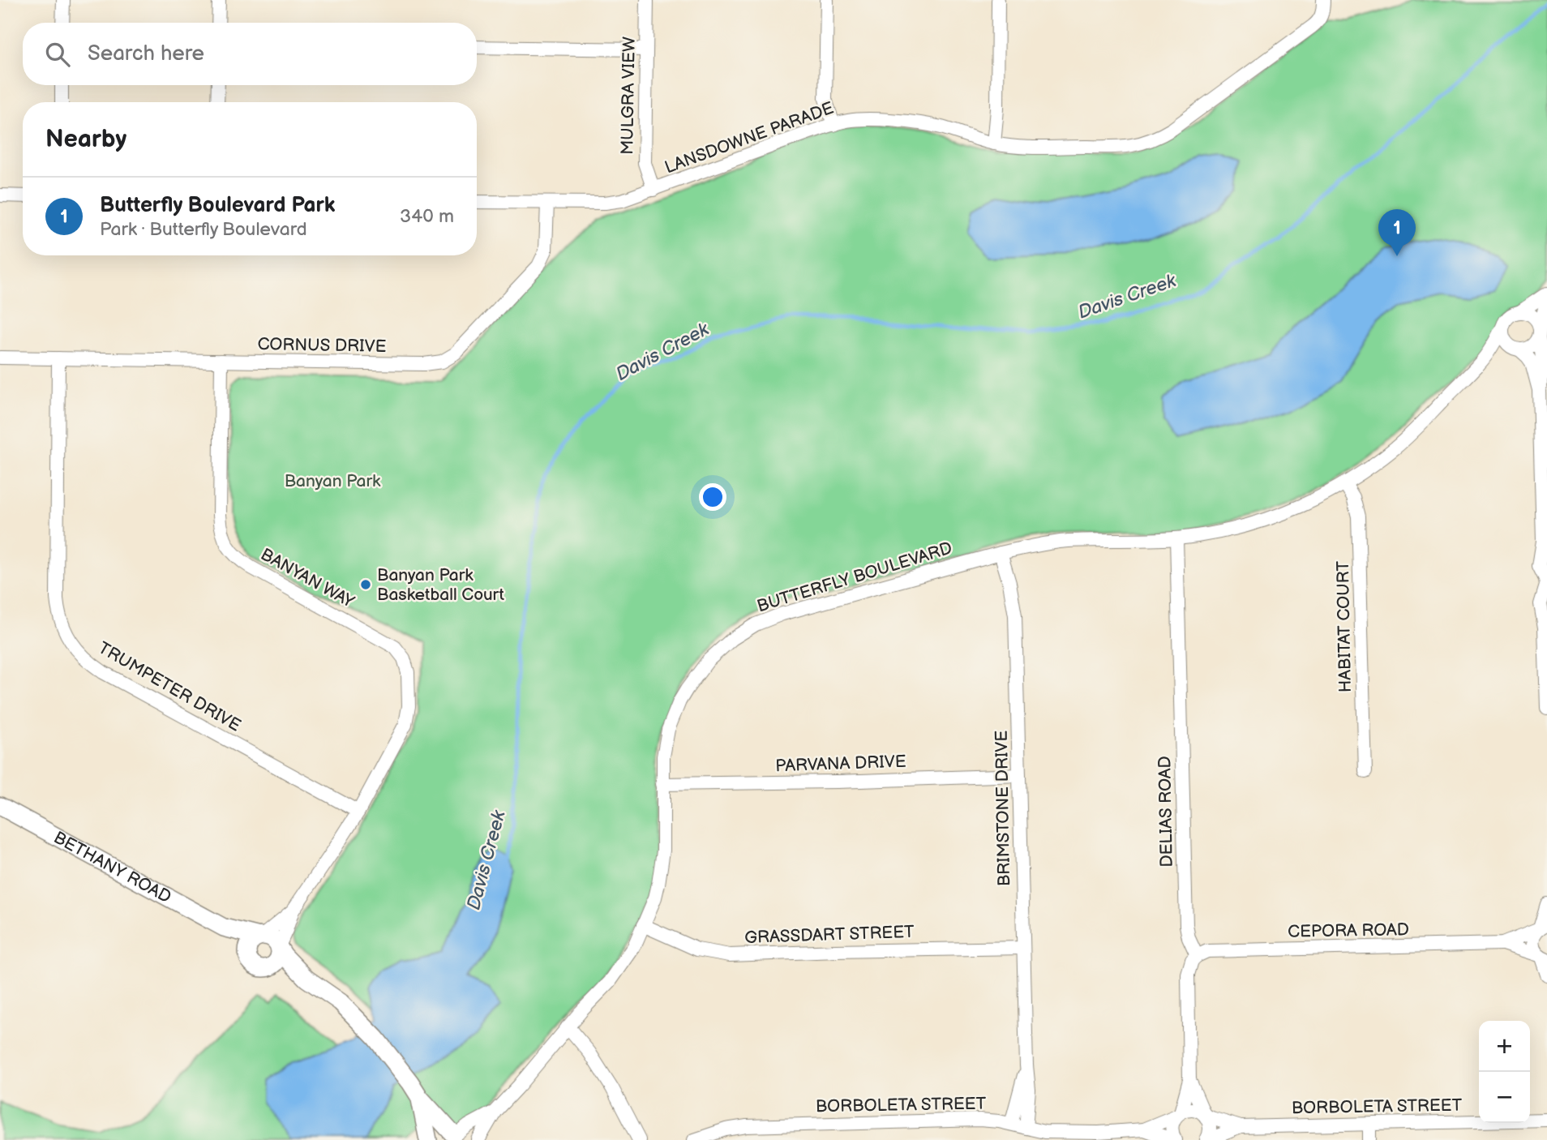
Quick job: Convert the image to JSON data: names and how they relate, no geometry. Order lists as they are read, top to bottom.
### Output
{
  "streets": {
    "street": [
      "MULGRA VIEW",
      "LANSDOWNE PARADE",
      "CORNUS DRIVE",
      "BUTTERFLY BOULEVARD",
      "BANYAN WAY",
      "HABITAT COURT",
      "TRUMPETER DRIVE",
      "PARVANA DRIVE",
      "BRIMSTONE DRIVE",
      "DELIAS ROAD",
      "BETHANY ROAD",
      "CEPORA ROAD",
      "GRASSDART STREET",
      "BORBOLETA STREET"
    ]
  },
  "crossings": [
    ["MULGRA VIEW", "LANSDOWNE PARADE"],
    ["LANSDOWNE PARADE", "CORNUS DRIVE"],
    ["CORNUS DRIVE", "BANYAN WAY"],
    ["CORNUS DRIVE", "TRUMPETER DRIVE"],
    ["BUTTERFLY BOULEVARD", "HABITAT COURT"],
    ["BUTTERFLY BOULEVARD", "PARVANA DRIVE"],
    ["BUTTERFLY BOULEVARD", "BRIMSTONE DRIVE"],
    ["BUTTERFLY BOULEVARD", "DELIAS ROAD"],
    ["BUTTERFLY BOULEVARD", "GRASSDART STREET"],
    ["BANYAN WAY", "TRUMPETER DRIVE"],
    ["BANYAN WAY", "BETHANY ROAD"],
    ["PARVANA DRIVE", "BRIMSTONE DRIVE"],
    ["BRIMSTONE DRIVE", "GRASSDART STREET"],
    ["BRIMSTONE DRIVE", "BORBOLETA STREET"],
    ["DELIAS ROAD", "CEPORA ROAD"]
  ],
  "water": ["Davis Creek"],
  "parks": ["Banyan Park"],
  "places": ["Banyan Park Basketball Court"],
  "page": {
    "search": "Search here",
    "heading": "Nearby",
    "list": [
      {
        "mark": "1",
        "name": "Butterfly Boulevard Park",
        "note": "Park · Butterfly Boulevard",
        "value": "340 m"
      }
    ],
    "pins": "1",
    "map_buttons": ["+", "−"]
  }
}
